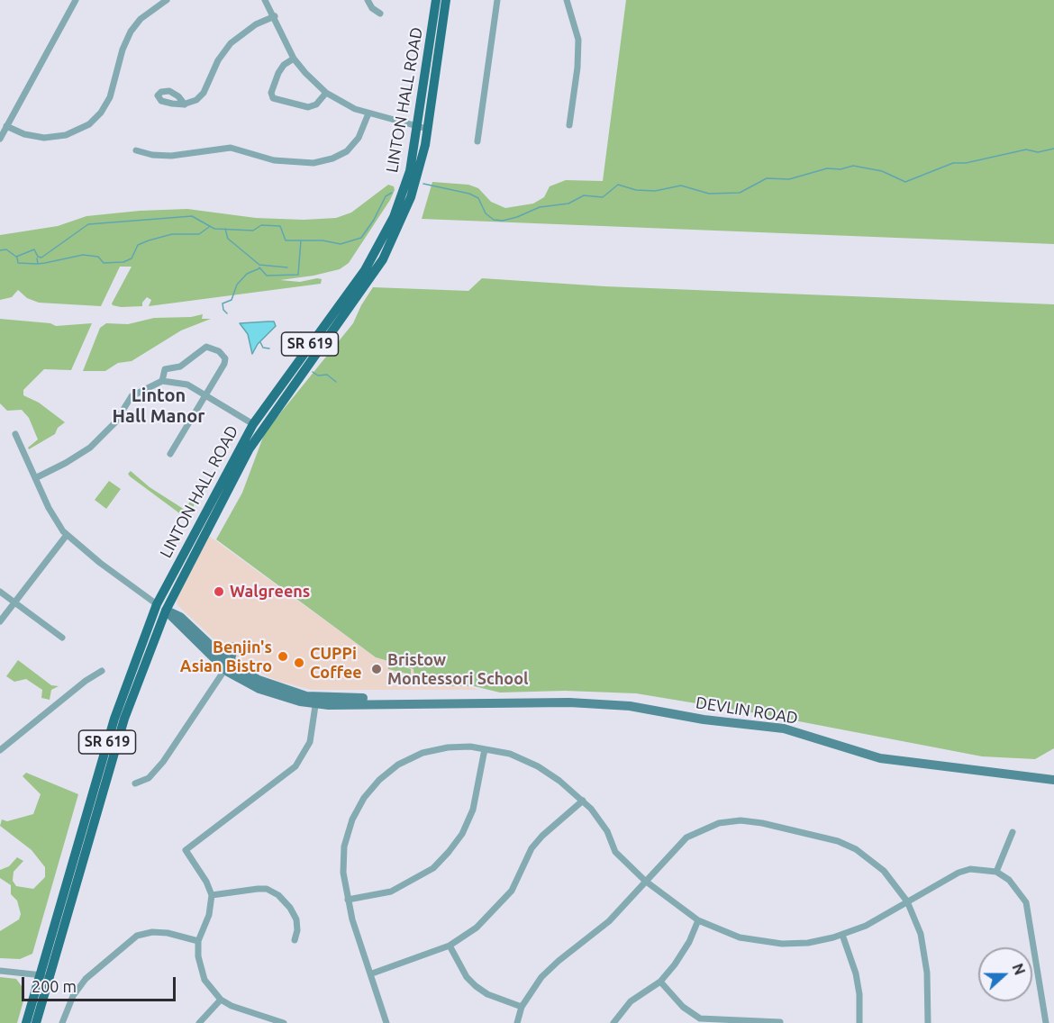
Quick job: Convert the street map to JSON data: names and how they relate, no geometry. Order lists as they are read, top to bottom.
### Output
{
  "streets": {
    "main road": ["LINTON HALL ROAD", "SR 619", "DEVLIN ROAD"]
  },
  "crossings": [
    ["LINTON HALL ROAD", "DEVLIN ROAD"]
  ],
  "districts": ["Linton Hall Manor"],
  "places": [
    "Walgreens",
    "Benjin's Asian Bistro",
    "CUPPi Coffee",
    "Bristow Montessori School"
  ],
  "scale_bar": "200 m",
  "north": "right"
}
